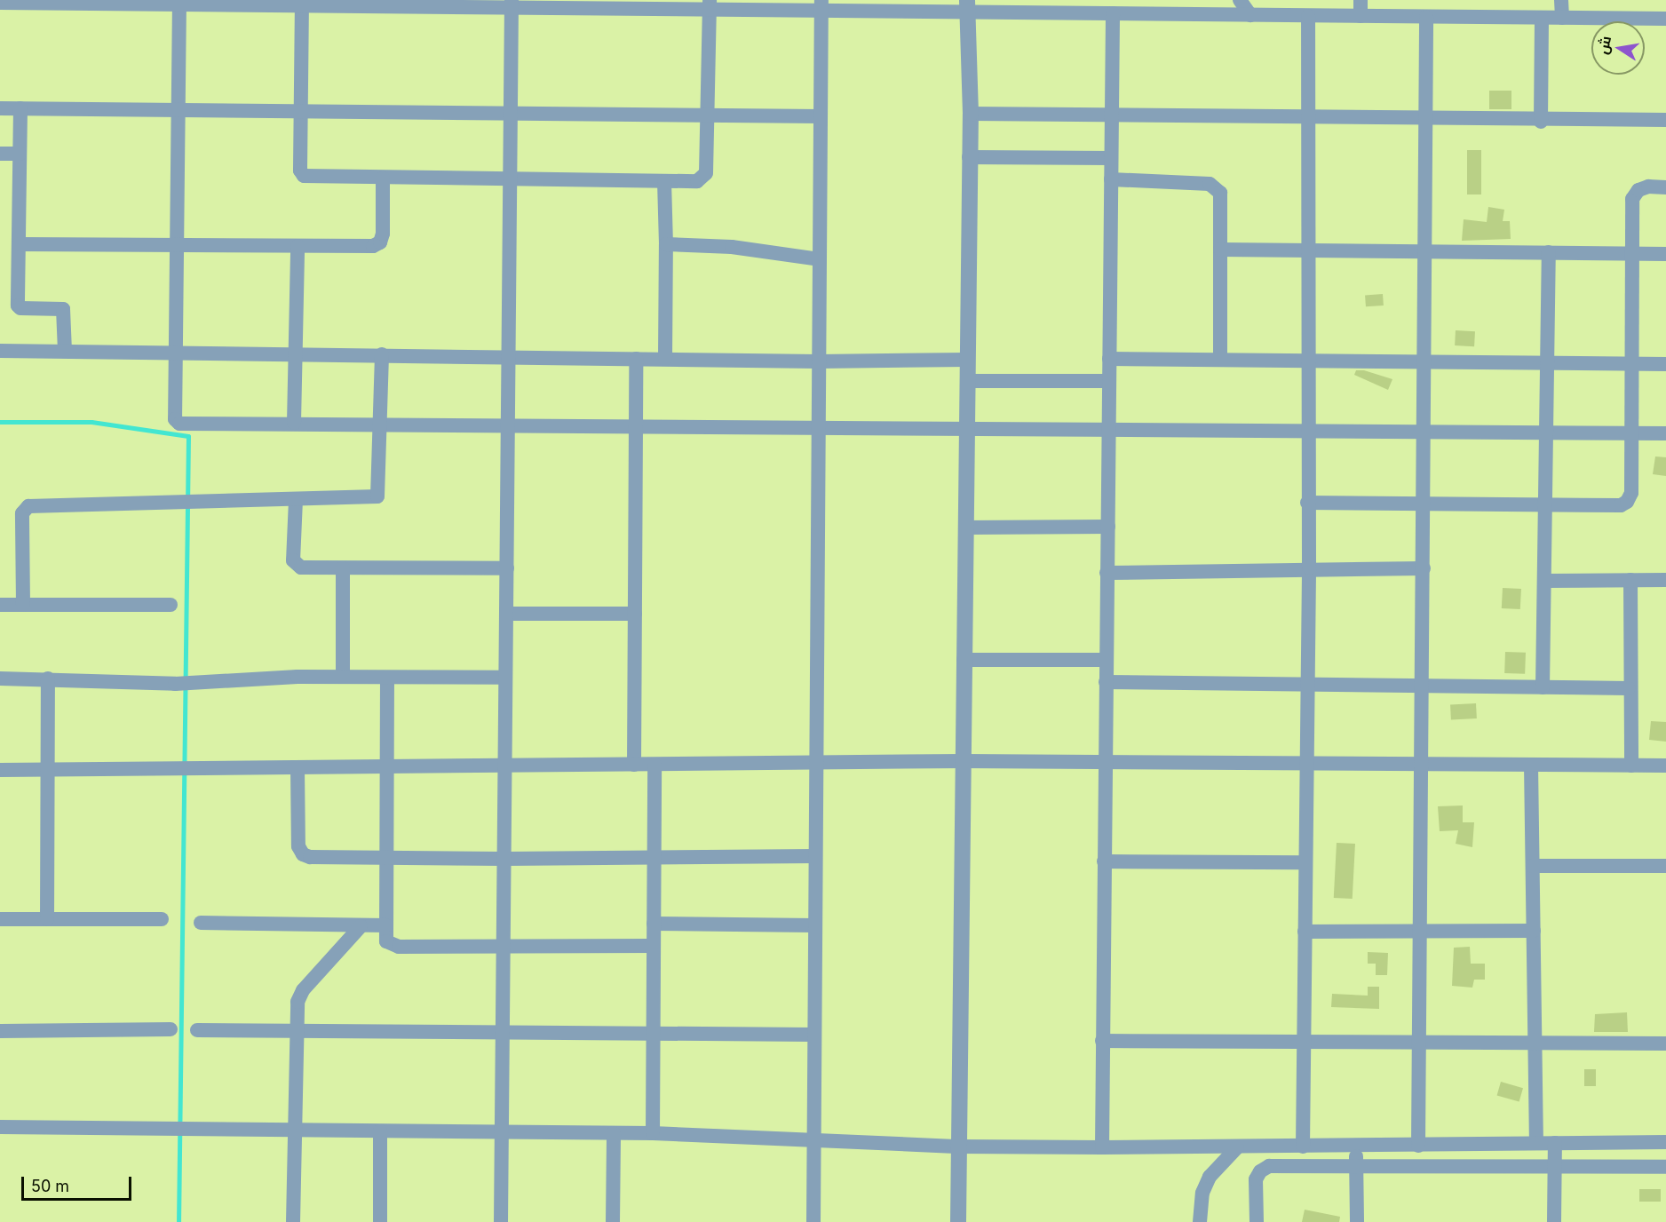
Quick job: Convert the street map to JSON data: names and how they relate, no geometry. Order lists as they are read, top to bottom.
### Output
{
  "scale_bar": "50 m",
  "north": "left"
}
